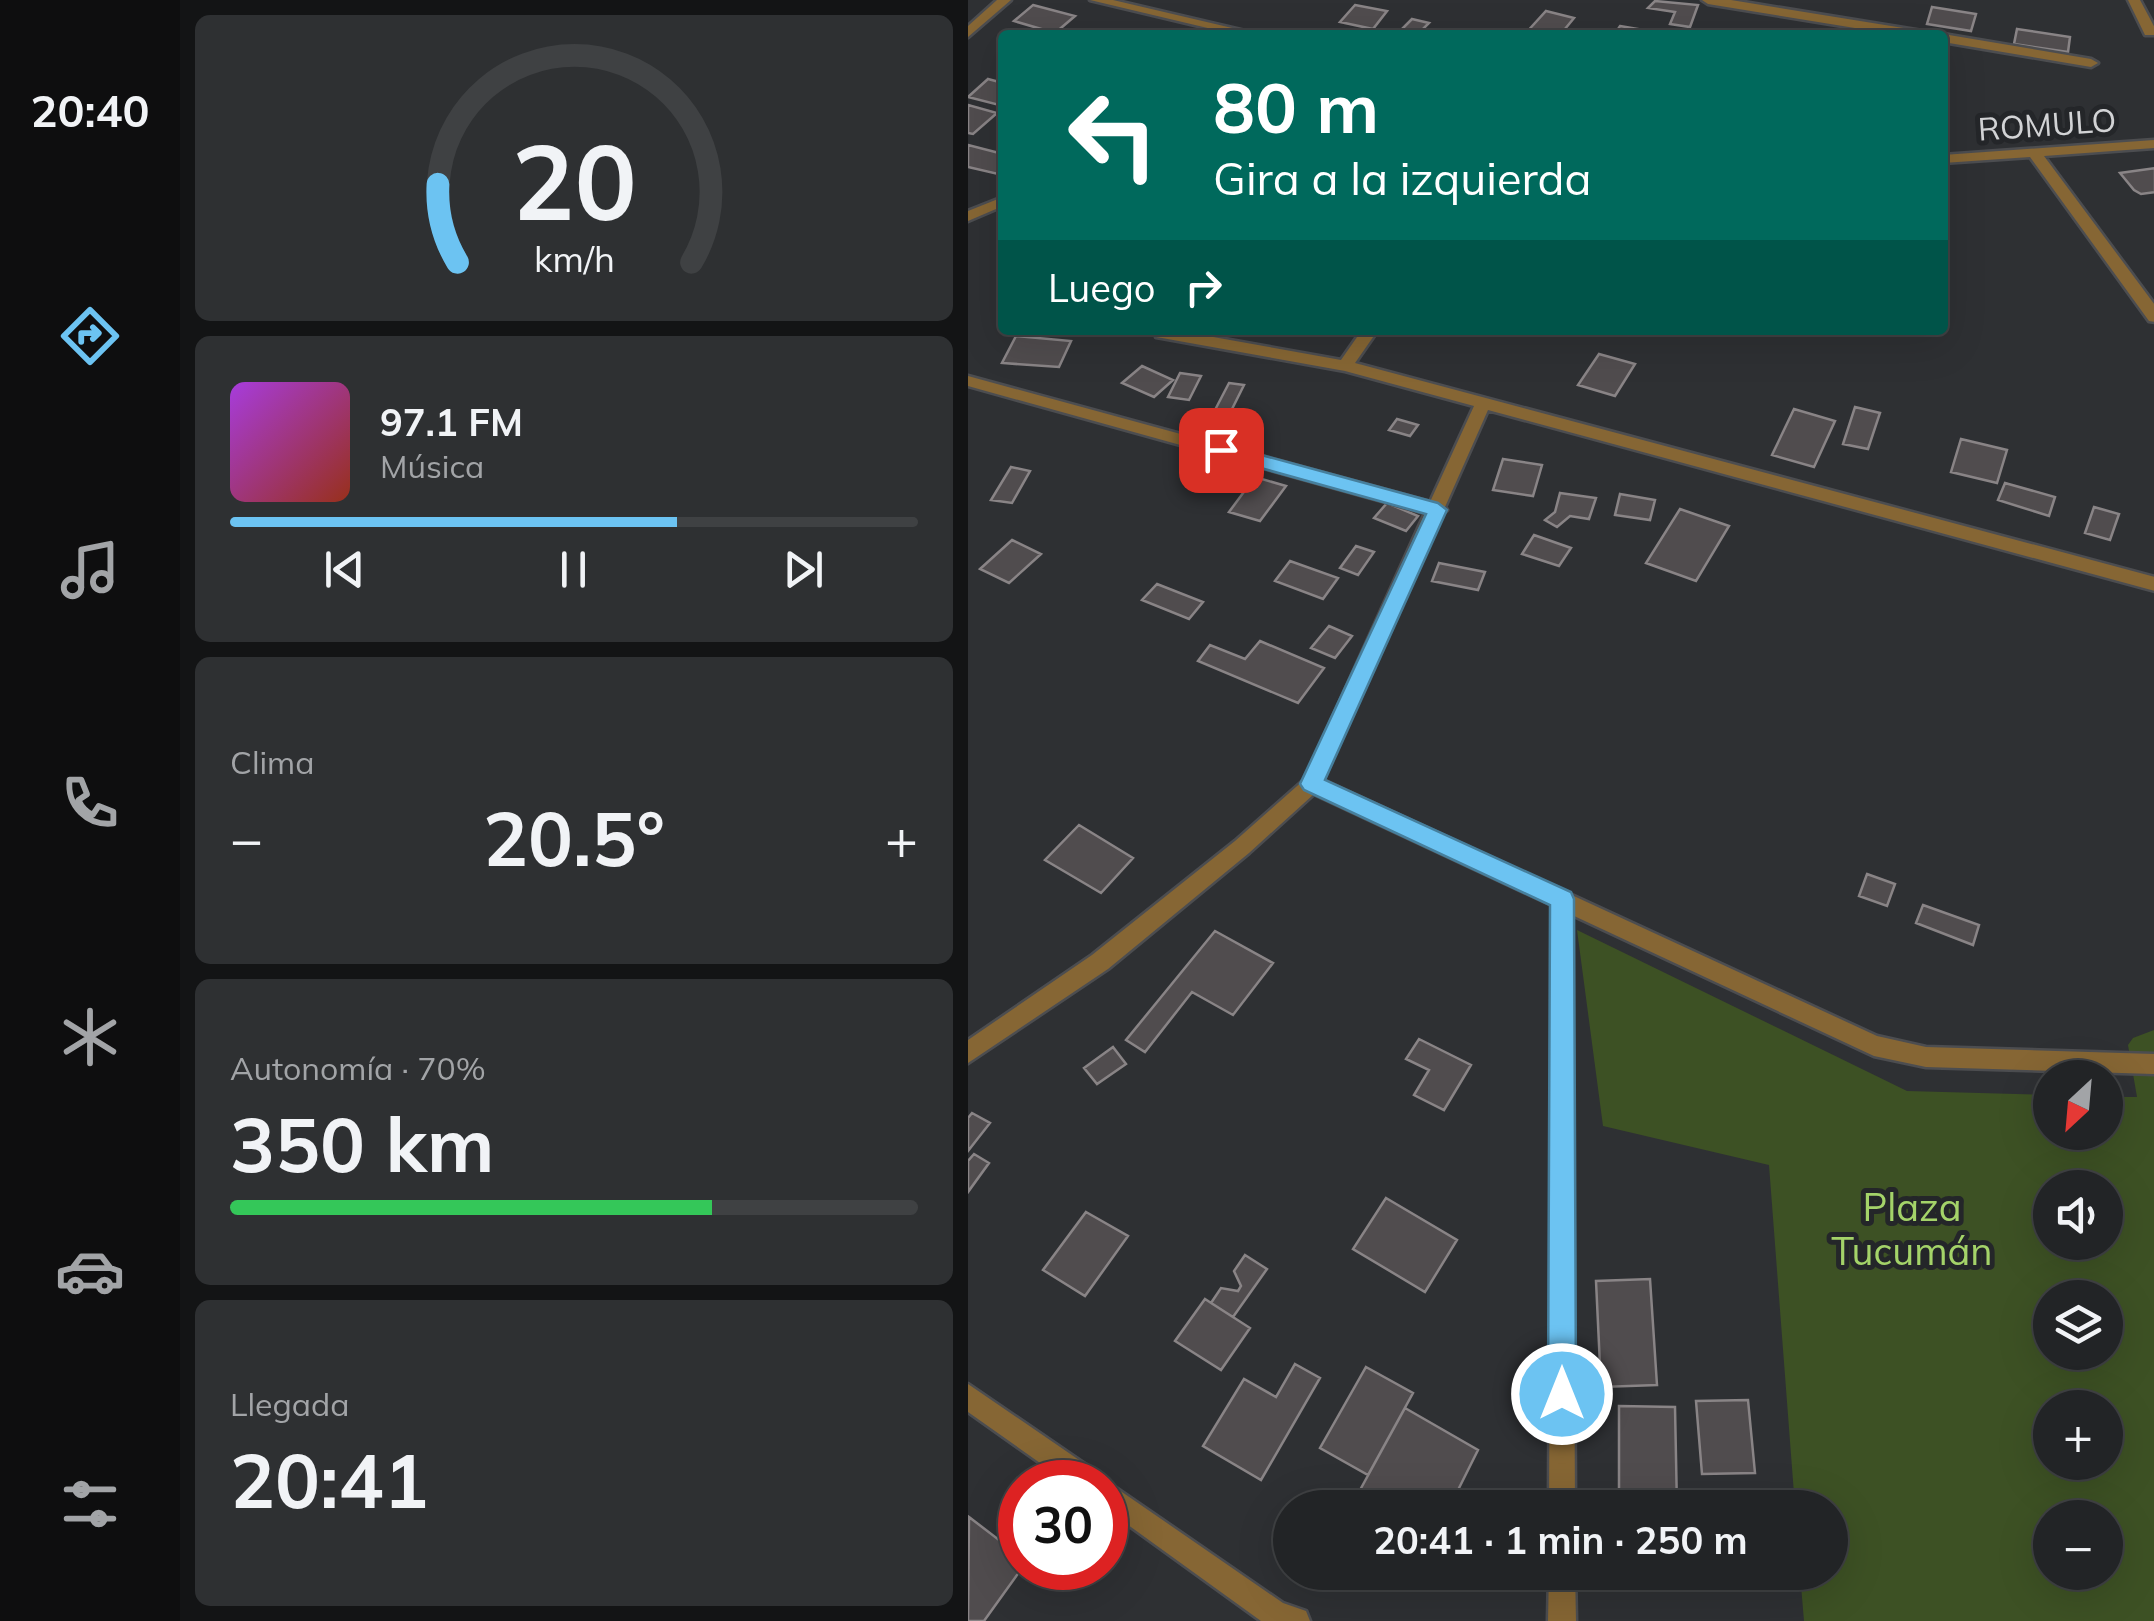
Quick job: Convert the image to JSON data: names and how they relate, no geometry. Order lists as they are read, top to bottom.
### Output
{
  "streets": {
    "street": ["ROMULO"]
  },
  "parks": ["Plaza Tucumán"],
  "north": "bottom left",
  "page": {
    "tabs": "20:40",
    "turn": ["80 m", "Gira a la izquierda"],
    "then": "Luego",
    "song": ["97.1 FM", "Música"],
    "tile": [
      "Clima",
      ["Autonomía · 70%", "350 km"],
      ["Llegada", "20:41"]
    ],
    "heat": ["−", "20.5°", "+"],
    "map_buttons": ["+", "−"],
    "limit": "30",
    "trip": "20:41 · 1 min · 250 m",
    "gauge": ["20", "km/h"]
  }
}
